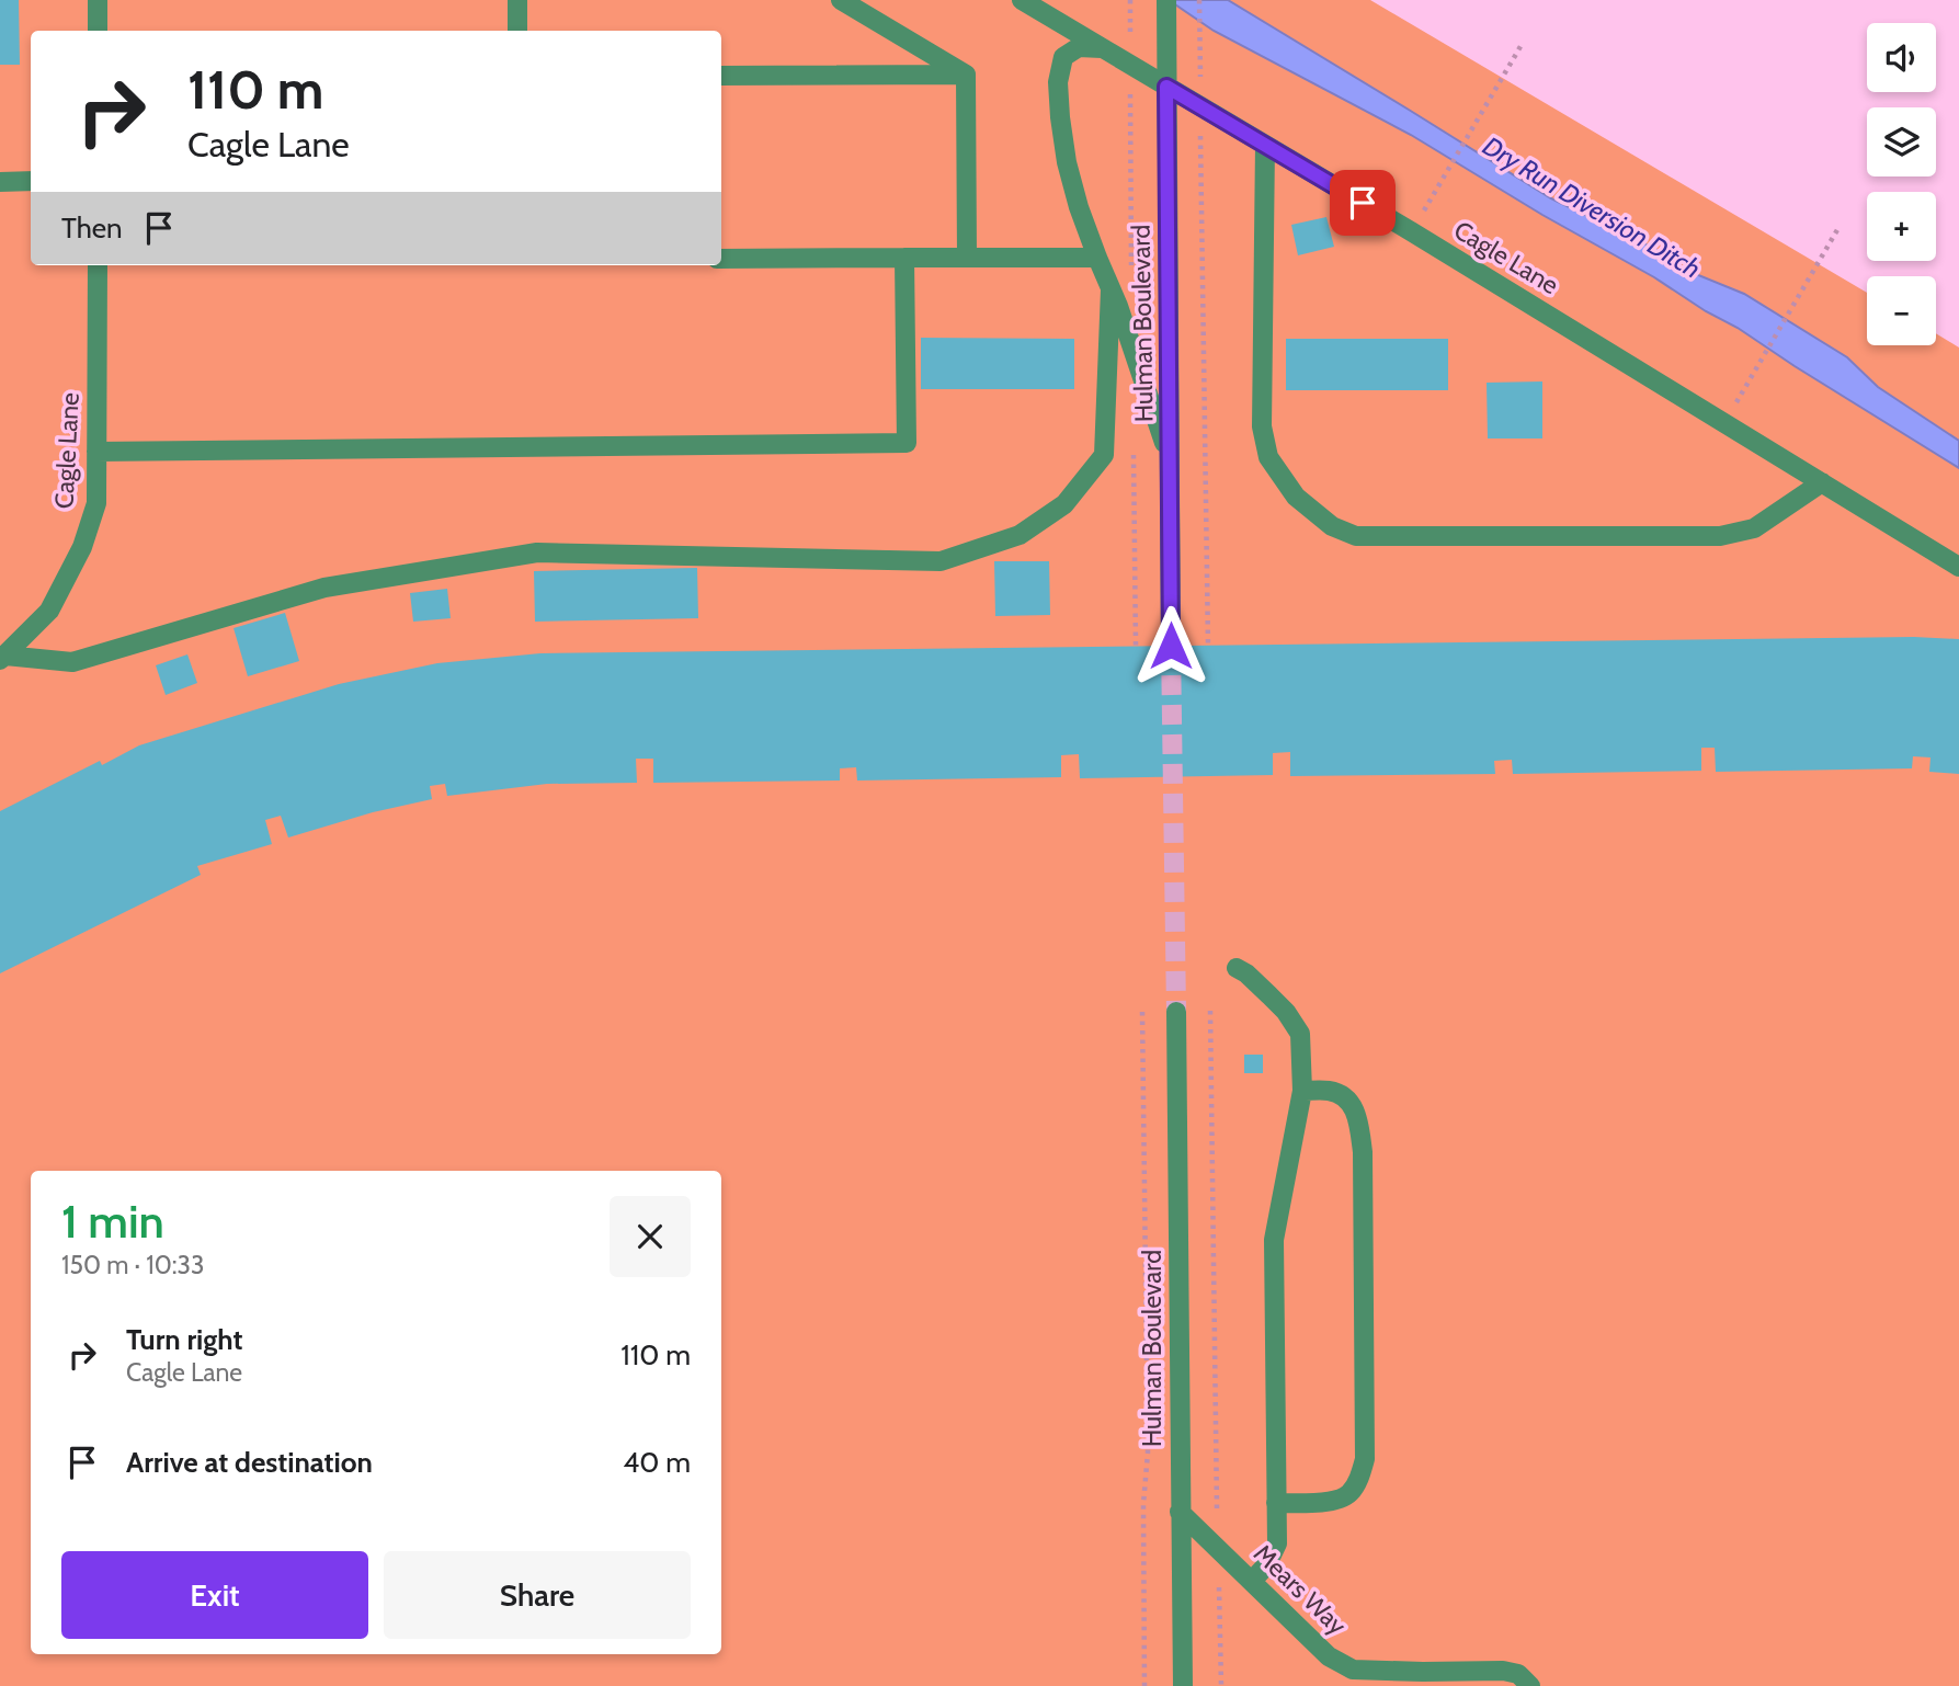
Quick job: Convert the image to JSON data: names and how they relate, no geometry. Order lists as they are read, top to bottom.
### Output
{
  "streets": {
    "street": ["Cagle Lane", "Hulman Boulevard", "Mears Way"]
  },
  "crossings": [
    ["Cagle Lane", "Hulman Boulevard"],
    ["Hulman Boulevard", "Mears Way"]
  ],
  "water": ["Dry Run Diversion Ditch"],
  "page": {
    "map_buttons": ["+", "−"],
    "turn": ["110 m", "Cagle Lane"],
    "then": "Then",
    "heading": ["1 min", "150 m · 10:33"],
    "list": [
      {
        "name": "Turn right",
        "note": "Cagle Lane",
        "value": "110 m"
      },
      {
        "name": "Arrive at destination",
        "value": "40 m"
      }
    ],
    "buttons": ["Exit", "Share"]
  }
}
